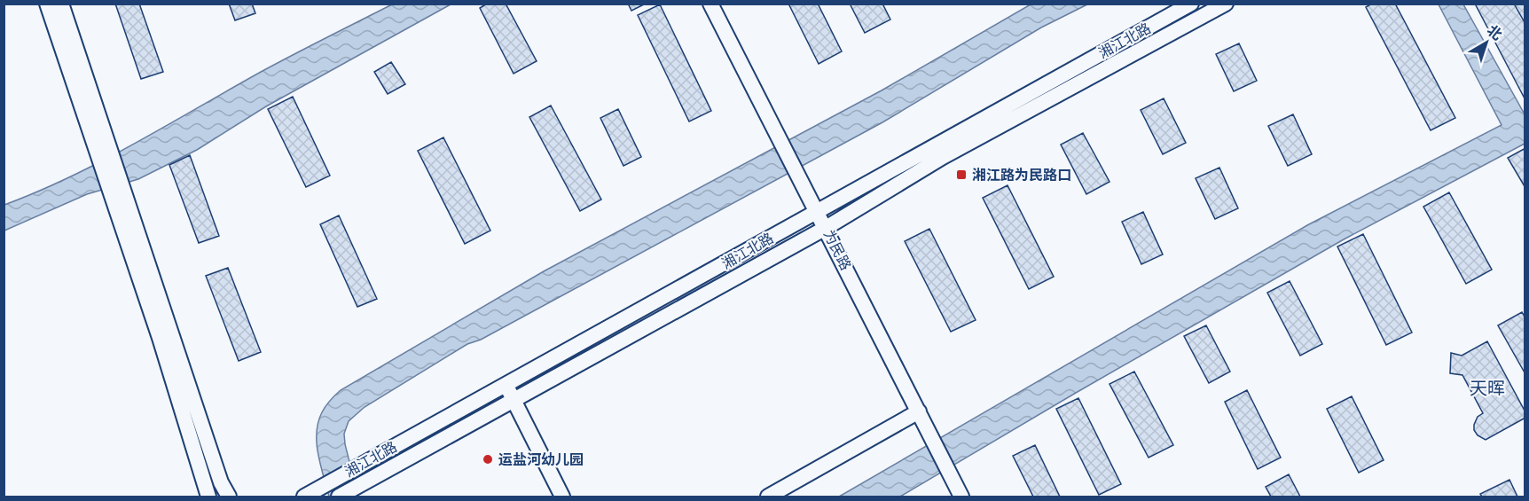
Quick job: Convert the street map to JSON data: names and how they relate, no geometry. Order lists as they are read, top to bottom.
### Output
{
  "streets": {
    "street": ["湘江北路", "为民路"]
  },
  "crossings": [
    ["湘江北路", "为民路"]
  ],
  "districts": ["天晖"],
  "places": {
    "transit": ["湘江路为民路口"],
    "other": ["运盐河幼儿园"]
  },
  "north": "top right"
}
